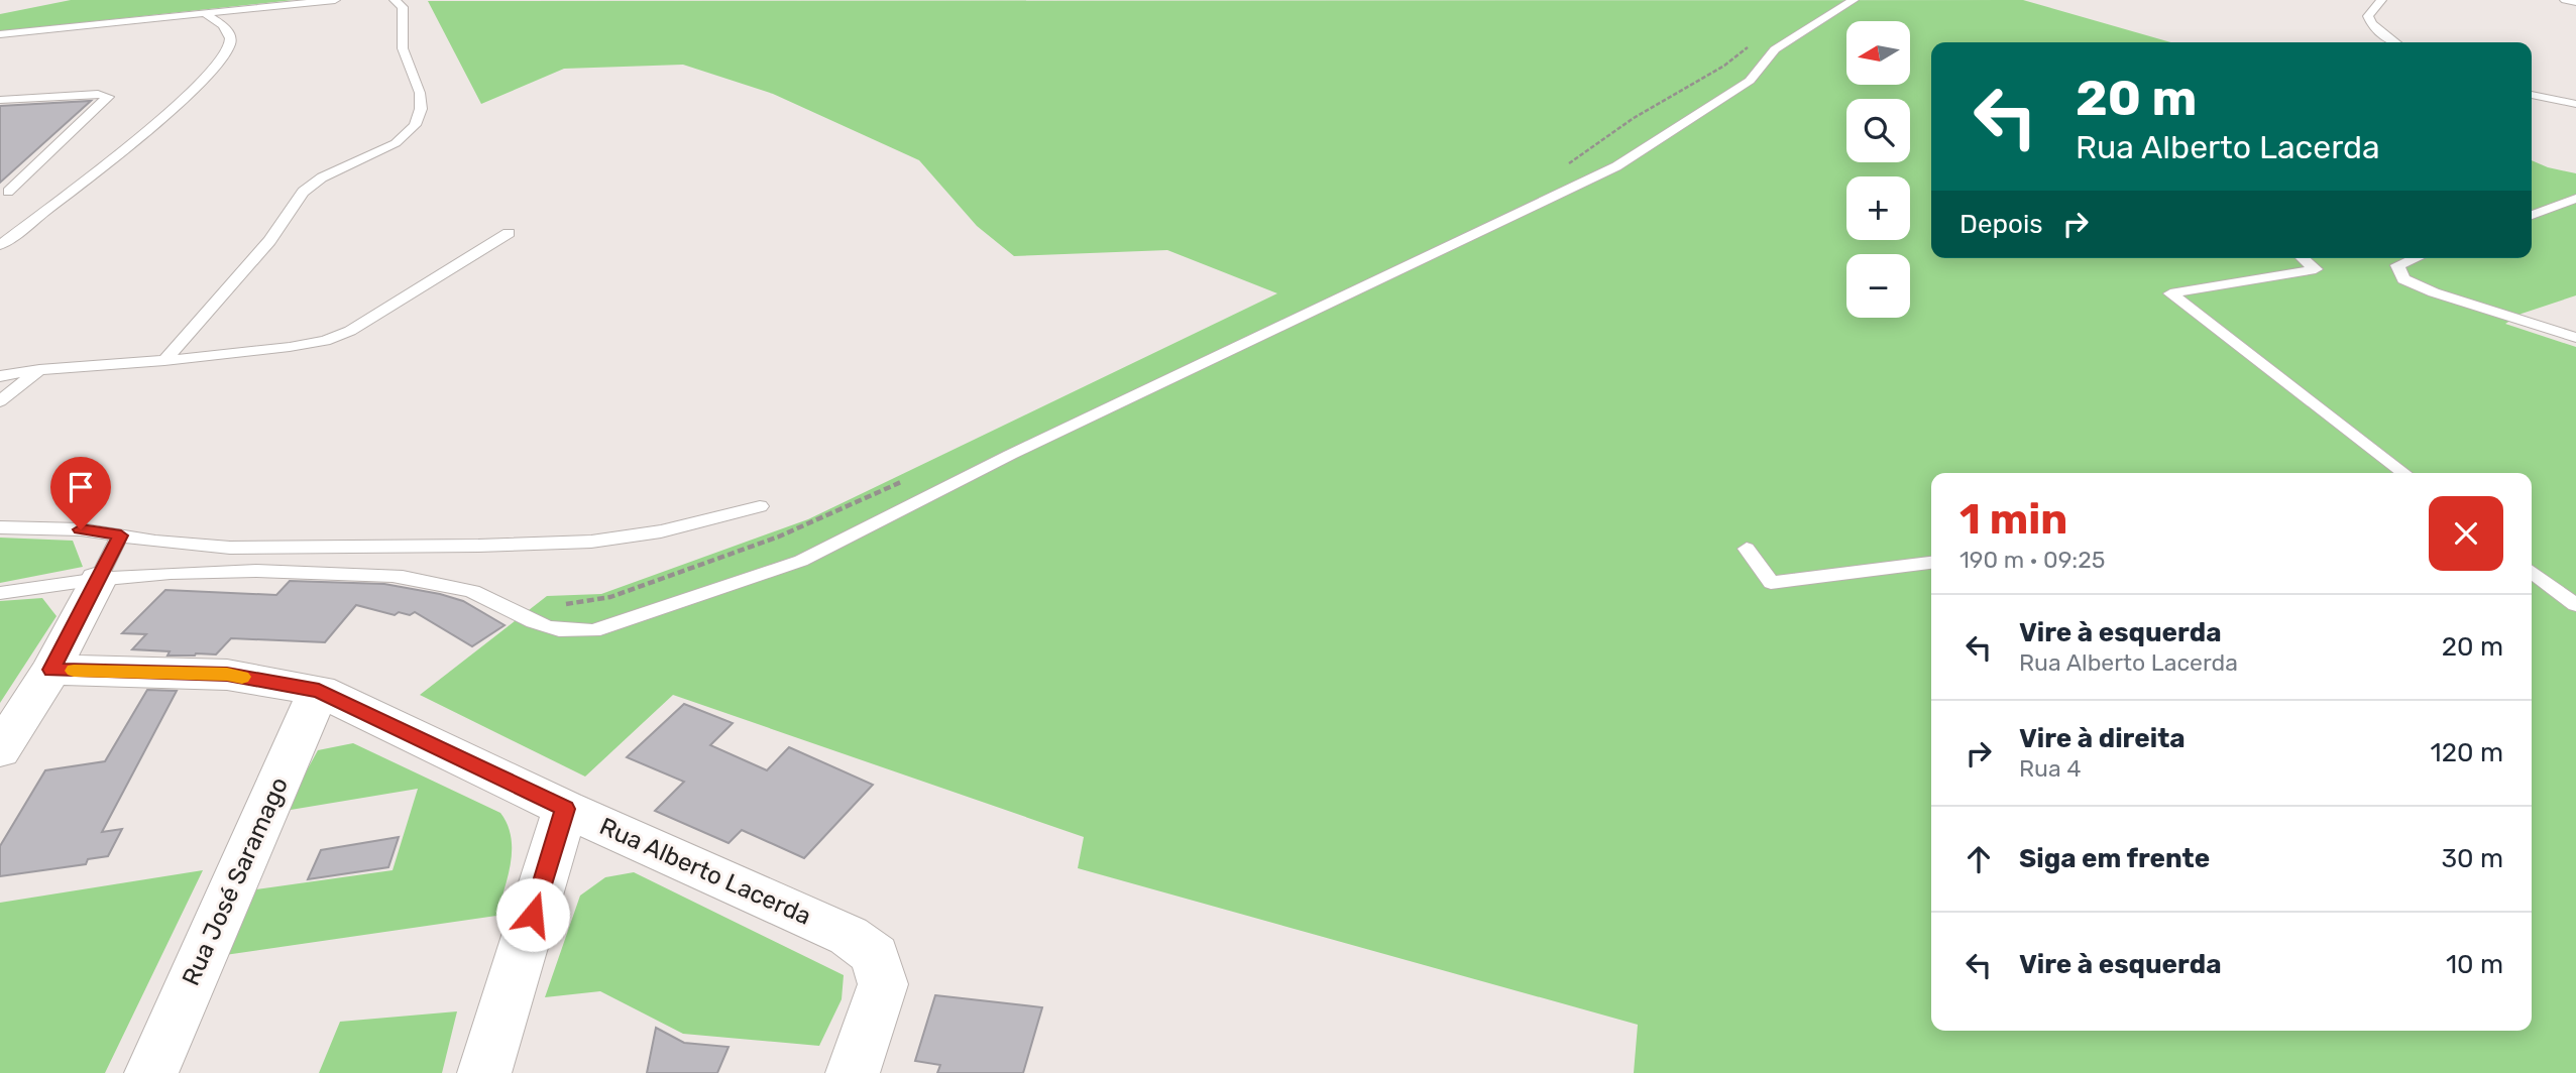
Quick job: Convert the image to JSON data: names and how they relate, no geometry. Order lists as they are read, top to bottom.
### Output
{
  "streets": {
    "street": ["Rua Alberto Lacerda", "Rua José Saramago"]
  },
  "crossings": [
    ["Rua Alberto Lacerda", "Rua José Saramago"]
  ],
  "north": "left",
  "page": {
    "map_buttons": ["+", "−"],
    "turn": ["20 m", "Rua Alberto Lacerda"],
    "then": "Depois",
    "heading": ["1 min", "190 m · 09:25"],
    "list": [
      {
        "name": "Vire à esquerda",
        "note": "Rua Alberto Lacerda",
        "value": "20 m"
      },
      {
        "name": "Vire à direita",
        "note": "Rua 4",
        "value": "120 m"
      },
      {
        "name": "Siga em frente",
        "value": "30 m"
      },
      {
        "name": "Vire à esquerda",
        "value": "10 m"
      }
    ]
  }
}
